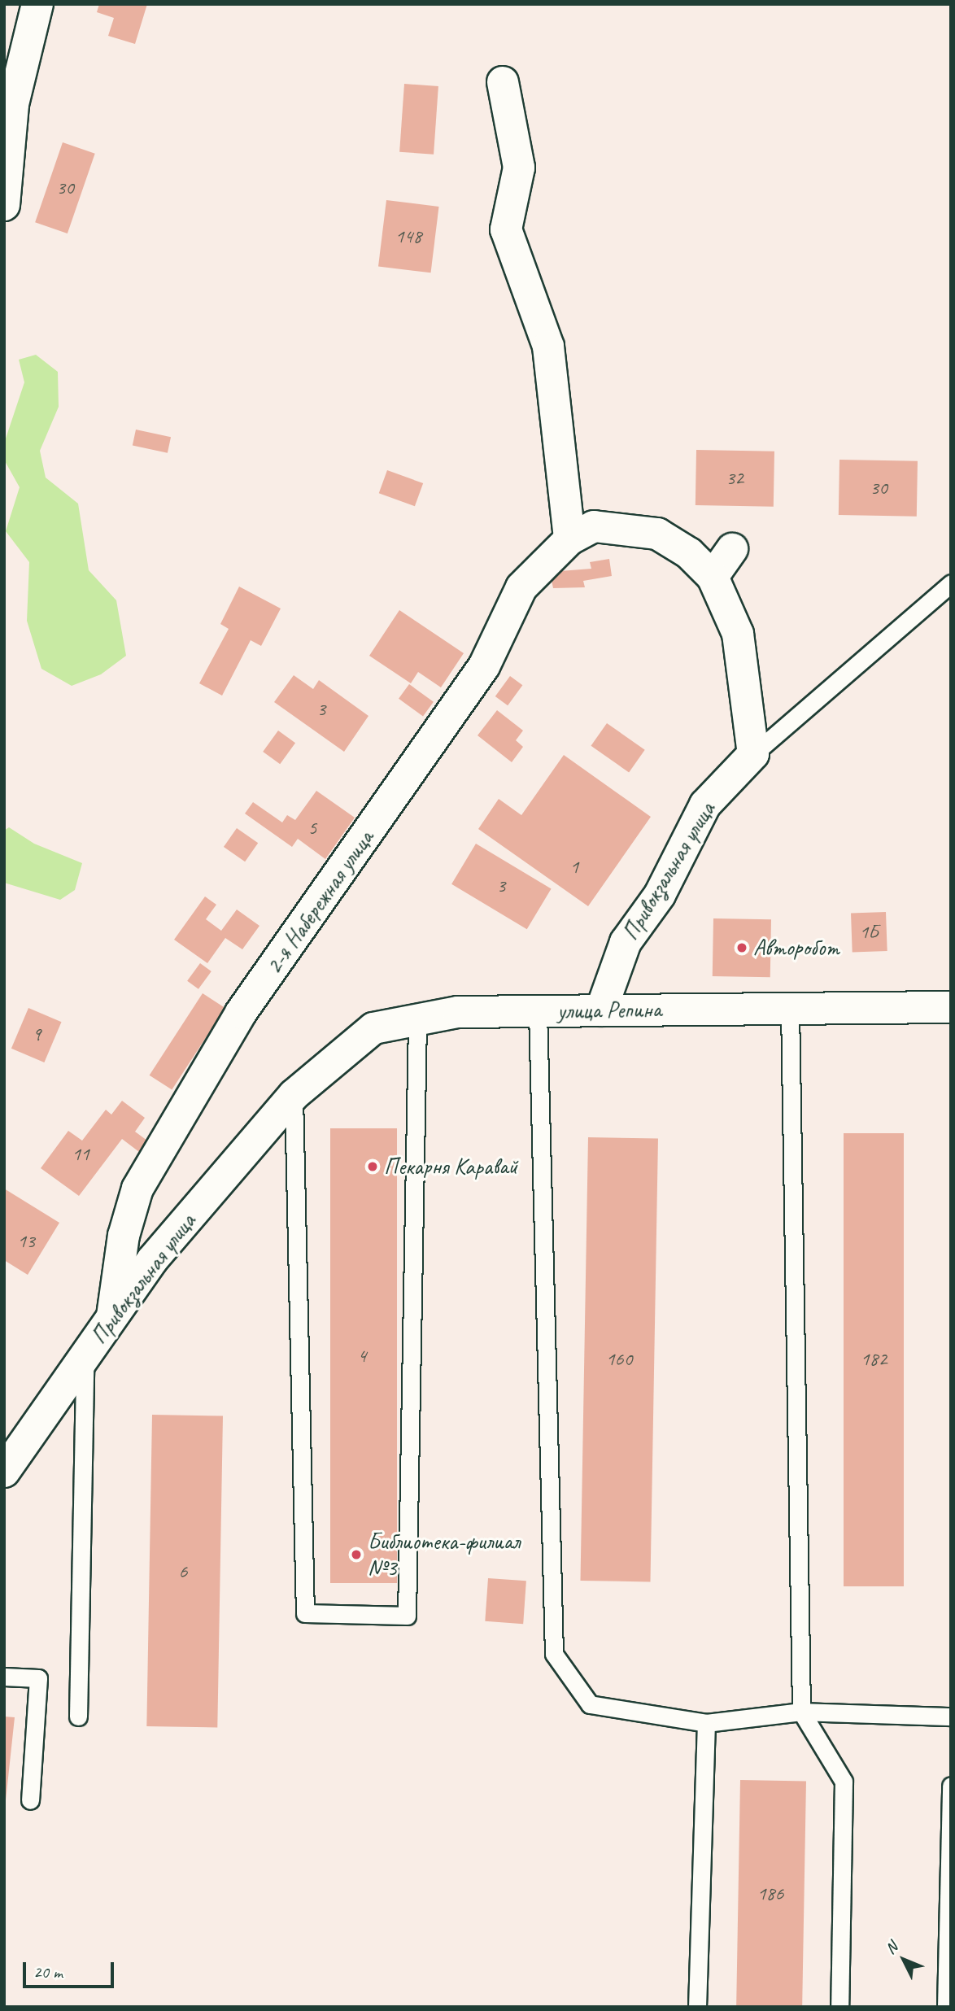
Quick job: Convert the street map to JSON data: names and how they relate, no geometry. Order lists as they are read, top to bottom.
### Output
{
  "streets": {
    "street": ["Привокзальная улица", "2-я Набережная улица", "улица Репина"]
  },
  "crossings": [
    ["Привокзальная улица", "2-я Набережная улица"],
    ["Привокзальная улица", "улица Репина"]
  ],
  "places": ["Авторобот", "Пекарня Каравай", "Библиотека-филиал №3"],
  "house_numbers": [
    "30",
    "148",
    "32",
    "30",
    "3",
    "5",
    "1",
    "3",
    "1Б",
    "9",
    "11",
    "13",
    "4",
    "160",
    "182",
    "6",
    "186"
  ],
  "scale_bar": "20 m",
  "north": "top left"
}
